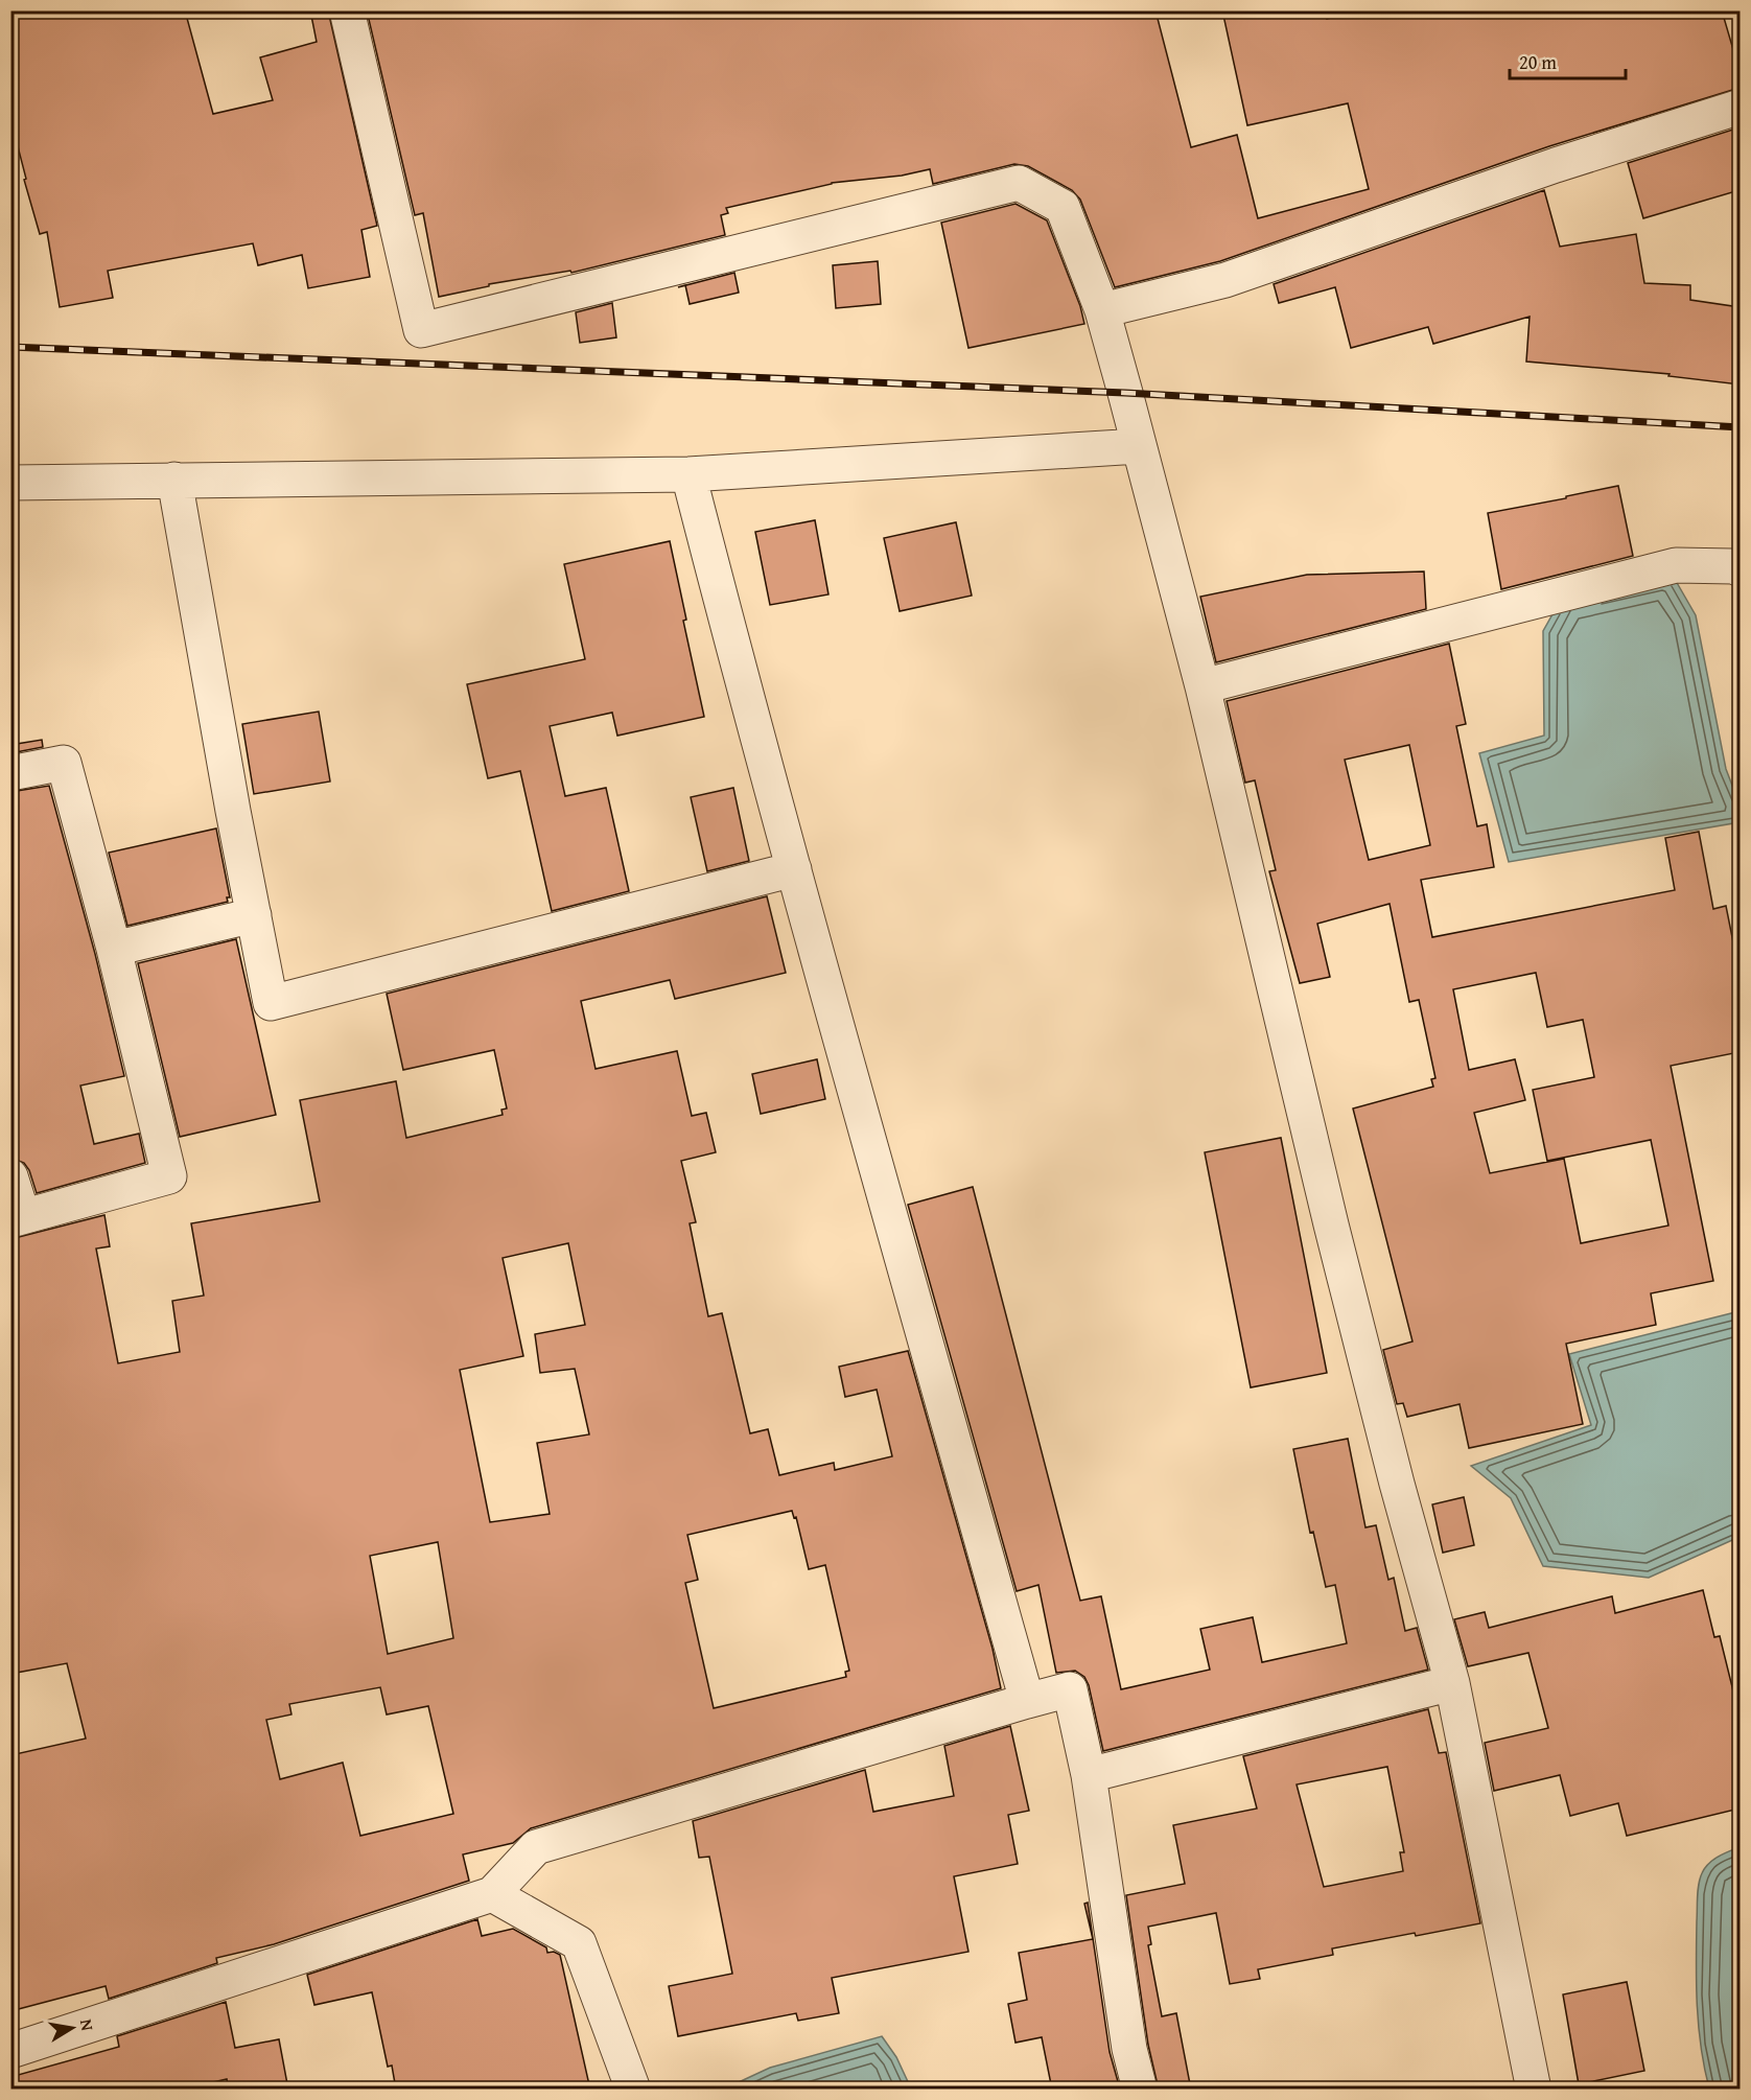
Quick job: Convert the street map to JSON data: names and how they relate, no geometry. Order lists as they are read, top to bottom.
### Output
{
  "scale_bar": "20 m",
  "north": "right"
}
